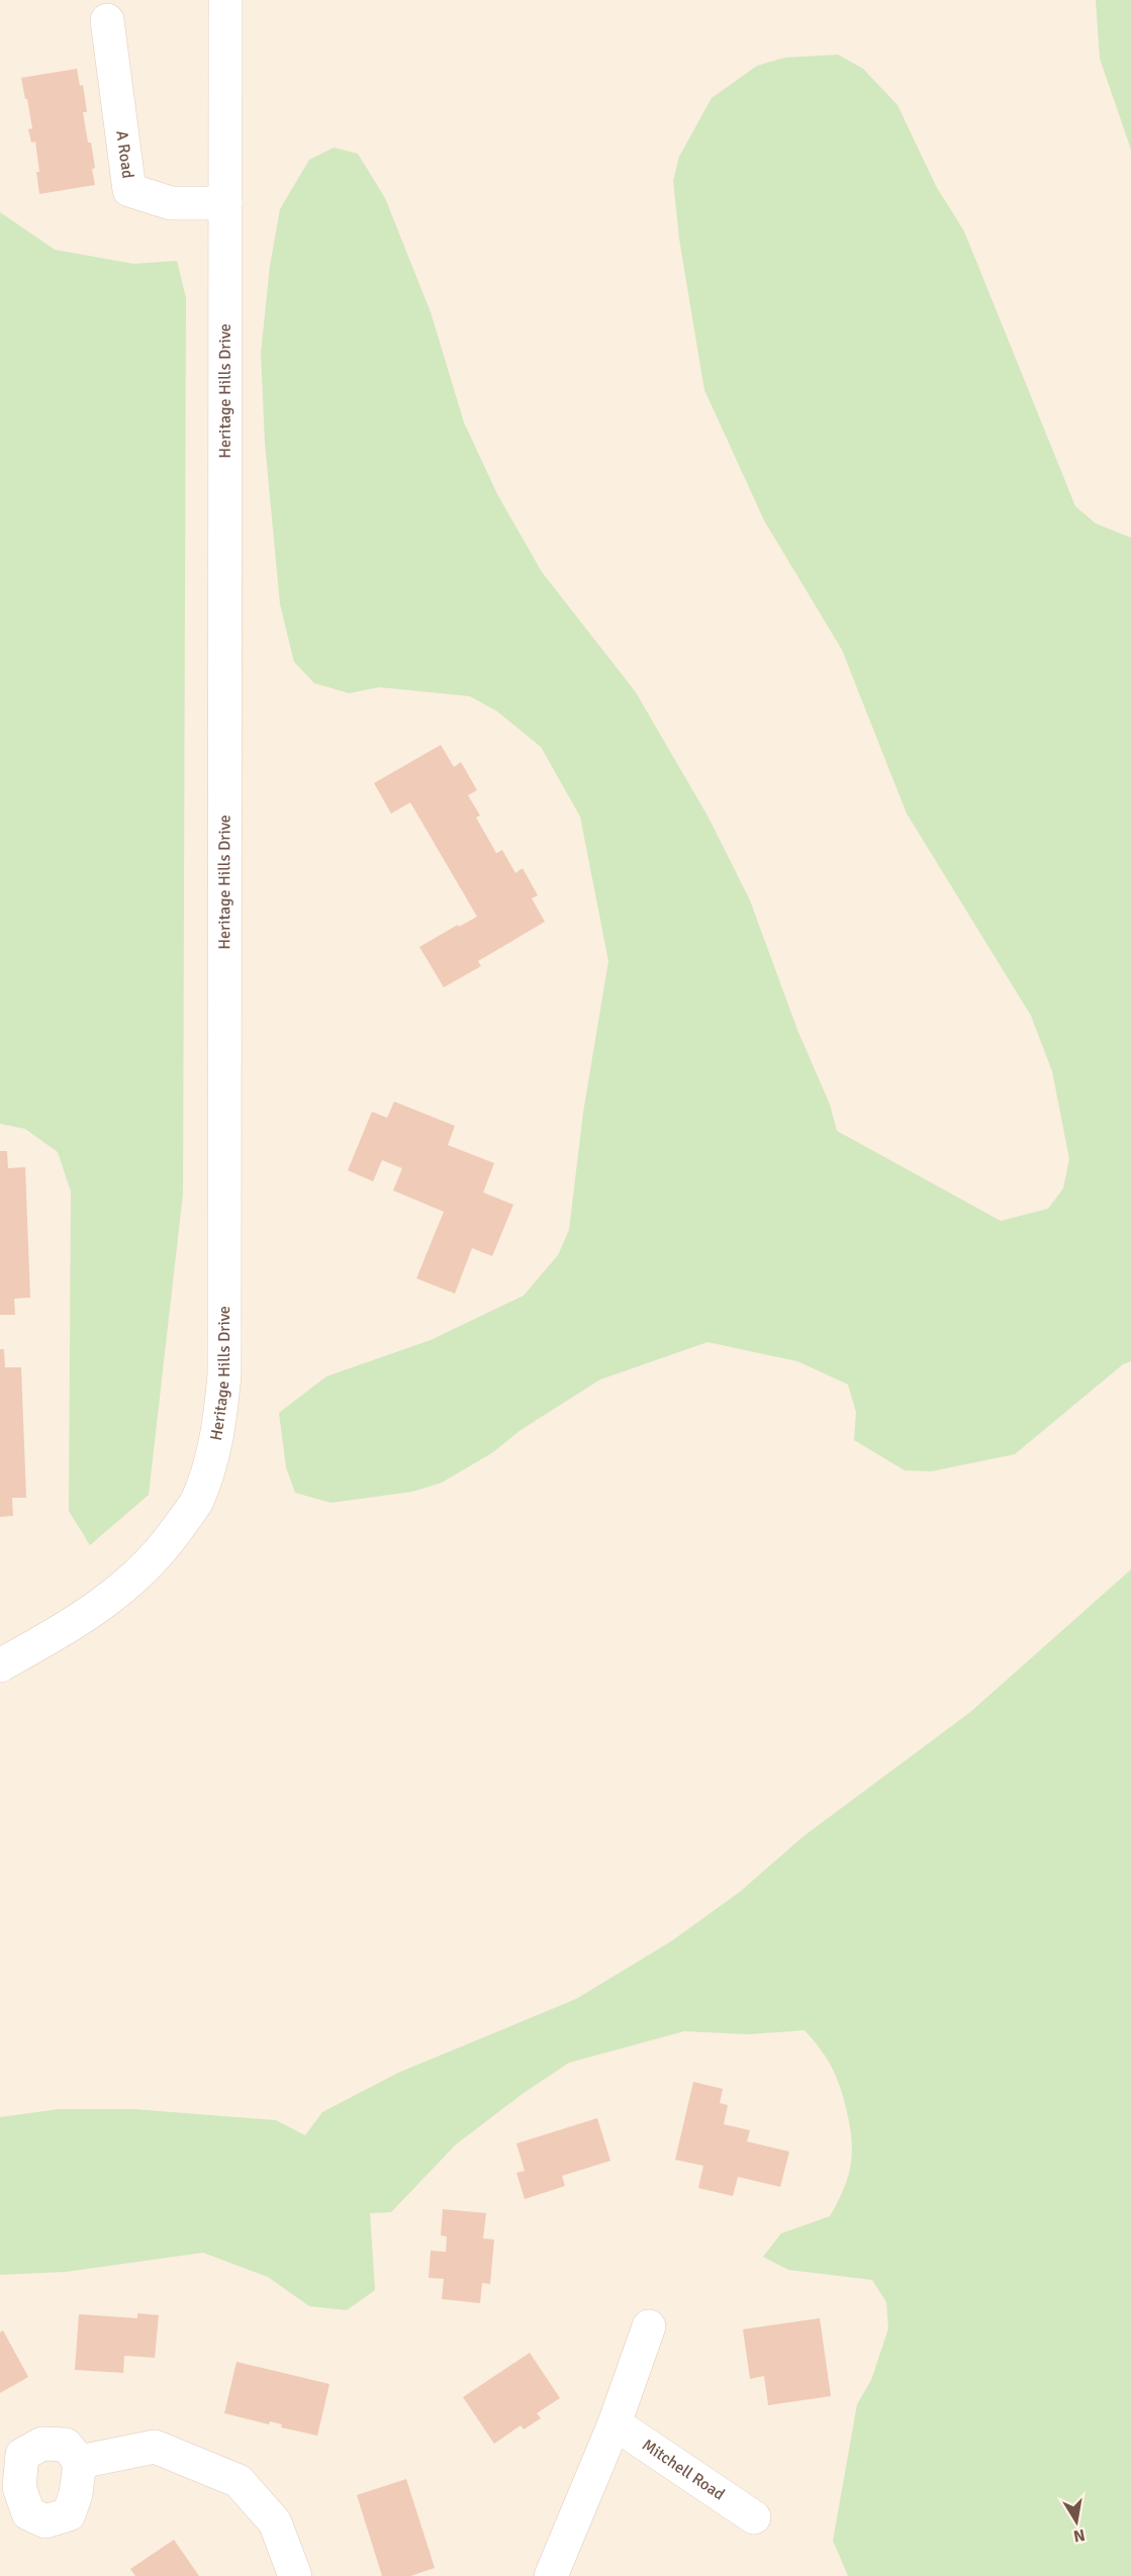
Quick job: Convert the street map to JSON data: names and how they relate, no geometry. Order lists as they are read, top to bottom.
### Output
{
  "streets": {
    "street": ["A Road", "Heritage Hills Drive", "Mitchell Road"]
  },
  "crossings": [
    ["A Road", "Heritage Hills Drive"]
  ],
  "north": "bottom"
}
